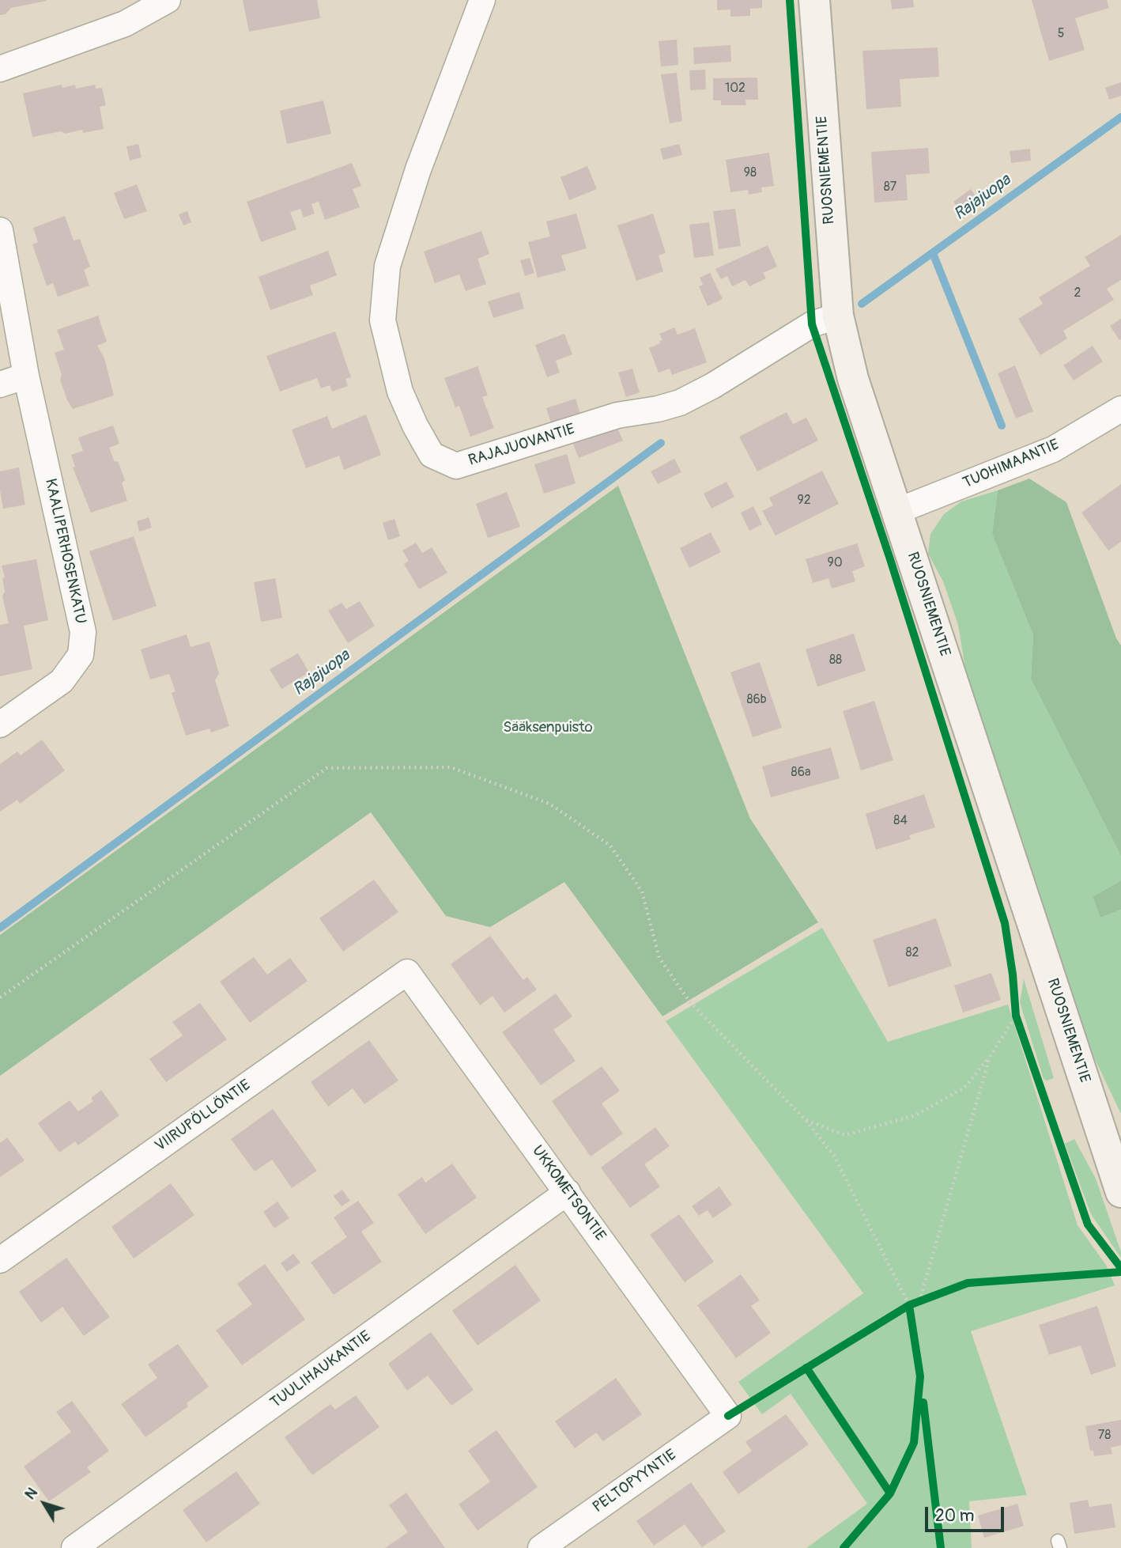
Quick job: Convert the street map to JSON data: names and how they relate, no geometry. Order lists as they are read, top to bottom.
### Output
{
  "streets": {
    "main road": ["RUOSNIEMENTIE"],
    "street": [
      "RAJAJUOVANTIE",
      "TUOHIMAANTIE",
      "KAALIPERHOSENKATU",
      "VIIRUPÖLLÖNTIE",
      "UKKOMETSONTIE",
      "TUULIHAUKANTIE",
      "PELTOPYYNTIE"
    ]
  },
  "crossings": [
    ["RUOSNIEMENTIE", "RAJAJUOVANTIE"],
    ["RUOSNIEMENTIE", "TUOHIMAANTIE"],
    ["VIIRUPÖLLÖNTIE", "UKKOMETSONTIE"],
    ["UKKOMETSONTIE", "TUULIHAUKANTIE"],
    ["UKKOMETSONTIE", "PELTOPYYNTIE"]
  ],
  "water": ["Rajajuopa"],
  "parks": ["Sääksenpuisto"],
  "house_numbers": [
    "5",
    "102",
    "98",
    "87",
    "2",
    "92",
    "90",
    "88",
    "86b",
    "86a",
    "84",
    "82",
    "78"
  ],
  "scale_bar": "20 m",
  "north": "top left"
}
